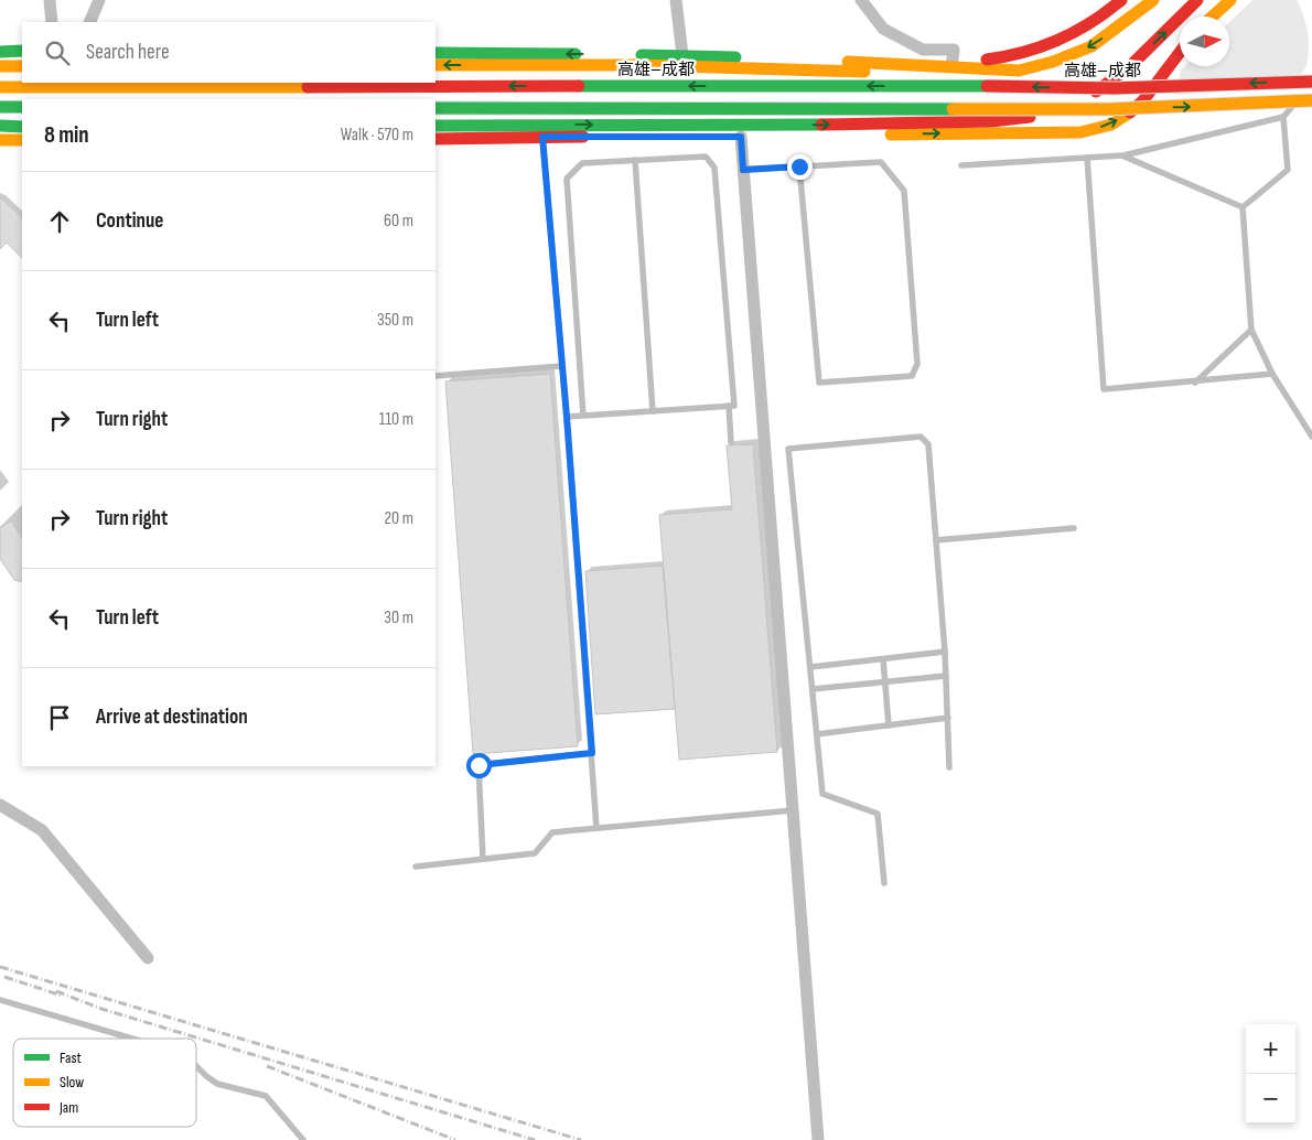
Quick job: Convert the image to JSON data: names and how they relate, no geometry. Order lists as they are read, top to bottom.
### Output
{
  "streets": {
    "main road": ["高雄—成都"]
  },
  "legend": ["Fast", "Slow", "Jam"],
  "north": "right",
  "page": {
    "search": "Search here",
    "heading": ["8 min", "Walk · 570 m"],
    "list": [
      ["Continue", "60 m"],
      ["Turn left", "350 m"],
      ["Turn right", "110 m"],
      ["Turn right", "20 m"],
      ["Turn left", "30 m"],
      "Arrive at destination"
    ],
    "map_buttons": ["+", "−"]
  }
}
